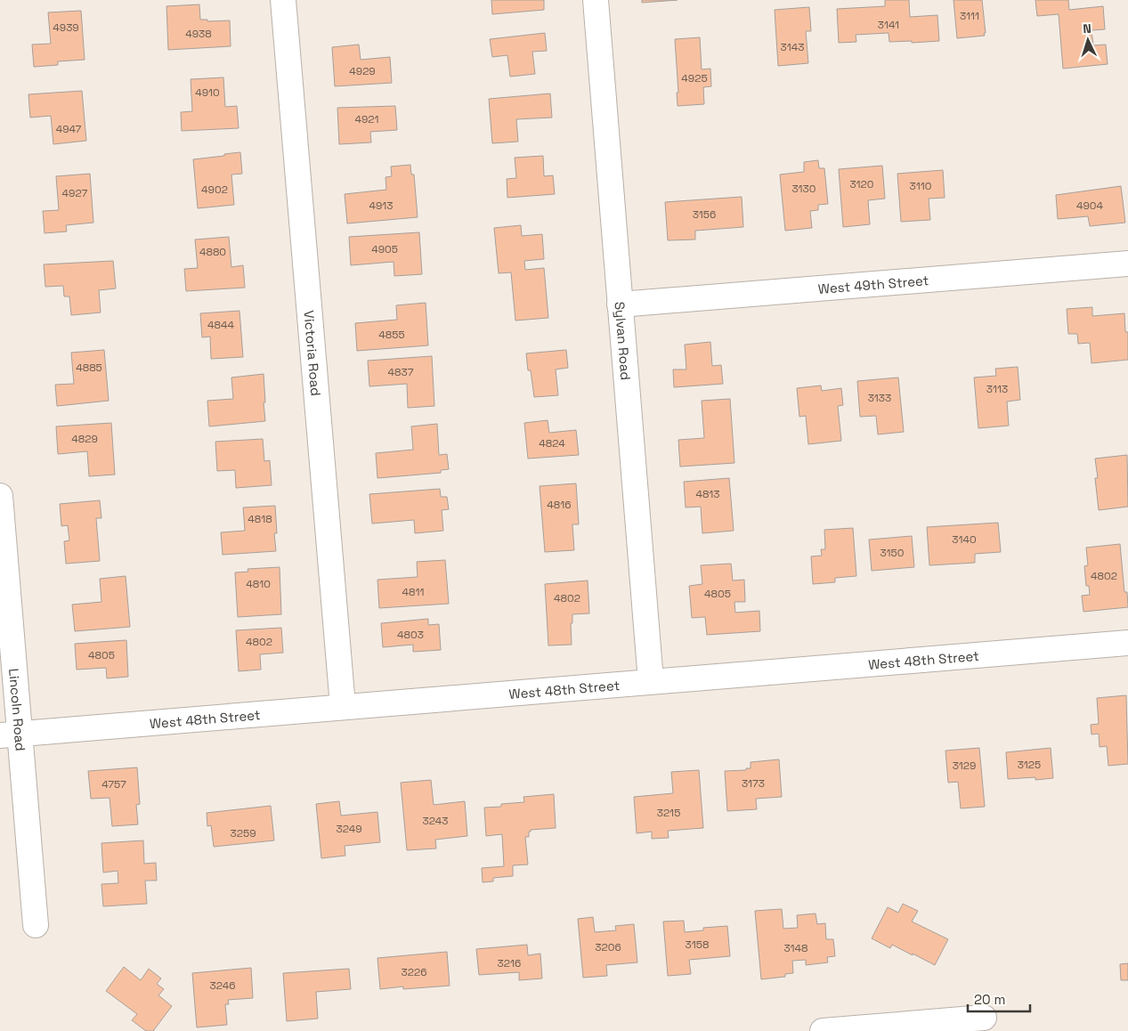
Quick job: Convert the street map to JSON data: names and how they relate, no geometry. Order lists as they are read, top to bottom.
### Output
{
  "streets": {
    "street": [
      "West 49th Street",
      "Sylvan Road",
      "Victoria Road",
      "West 48th Street",
      "Lincoln Road"
    ]
  },
  "crossings": [
    ["West 49th Street", "Sylvan Road"],
    ["Sylvan Road", "West 48th Street"],
    ["Victoria Road", "West 48th Street"],
    ["West 48th Street", "Lincoln Road"]
  ],
  "house_numbers": [
    "3111",
    "3141",
    "4939",
    "4938",
    "3143",
    "4929",
    "4925",
    "4910",
    "4921",
    "4947",
    "3120",
    "3110",
    "3130",
    "4902",
    "4927",
    "4913",
    "4904",
    "3156",
    "4905",
    "4880",
    "4844",
    "4855",
    "4885",
    "4837",
    "3113",
    "3133",
    "4829",
    "4824",
    "4813",
    "4816",
    "4818",
    "3140",
    "3150",
    "4802",
    "4810",
    "4811",
    "4805",
    "4802",
    "4803",
    "4802",
    "4805",
    "3125",
    "3129",
    "3173",
    "4757",
    "3215",
    "3243",
    "3249",
    "3259",
    "3158",
    "3206",
    "3148",
    "3216",
    "3226",
    "3246"
  ],
  "scale_bar": "20 m",
  "north": "top"
}
